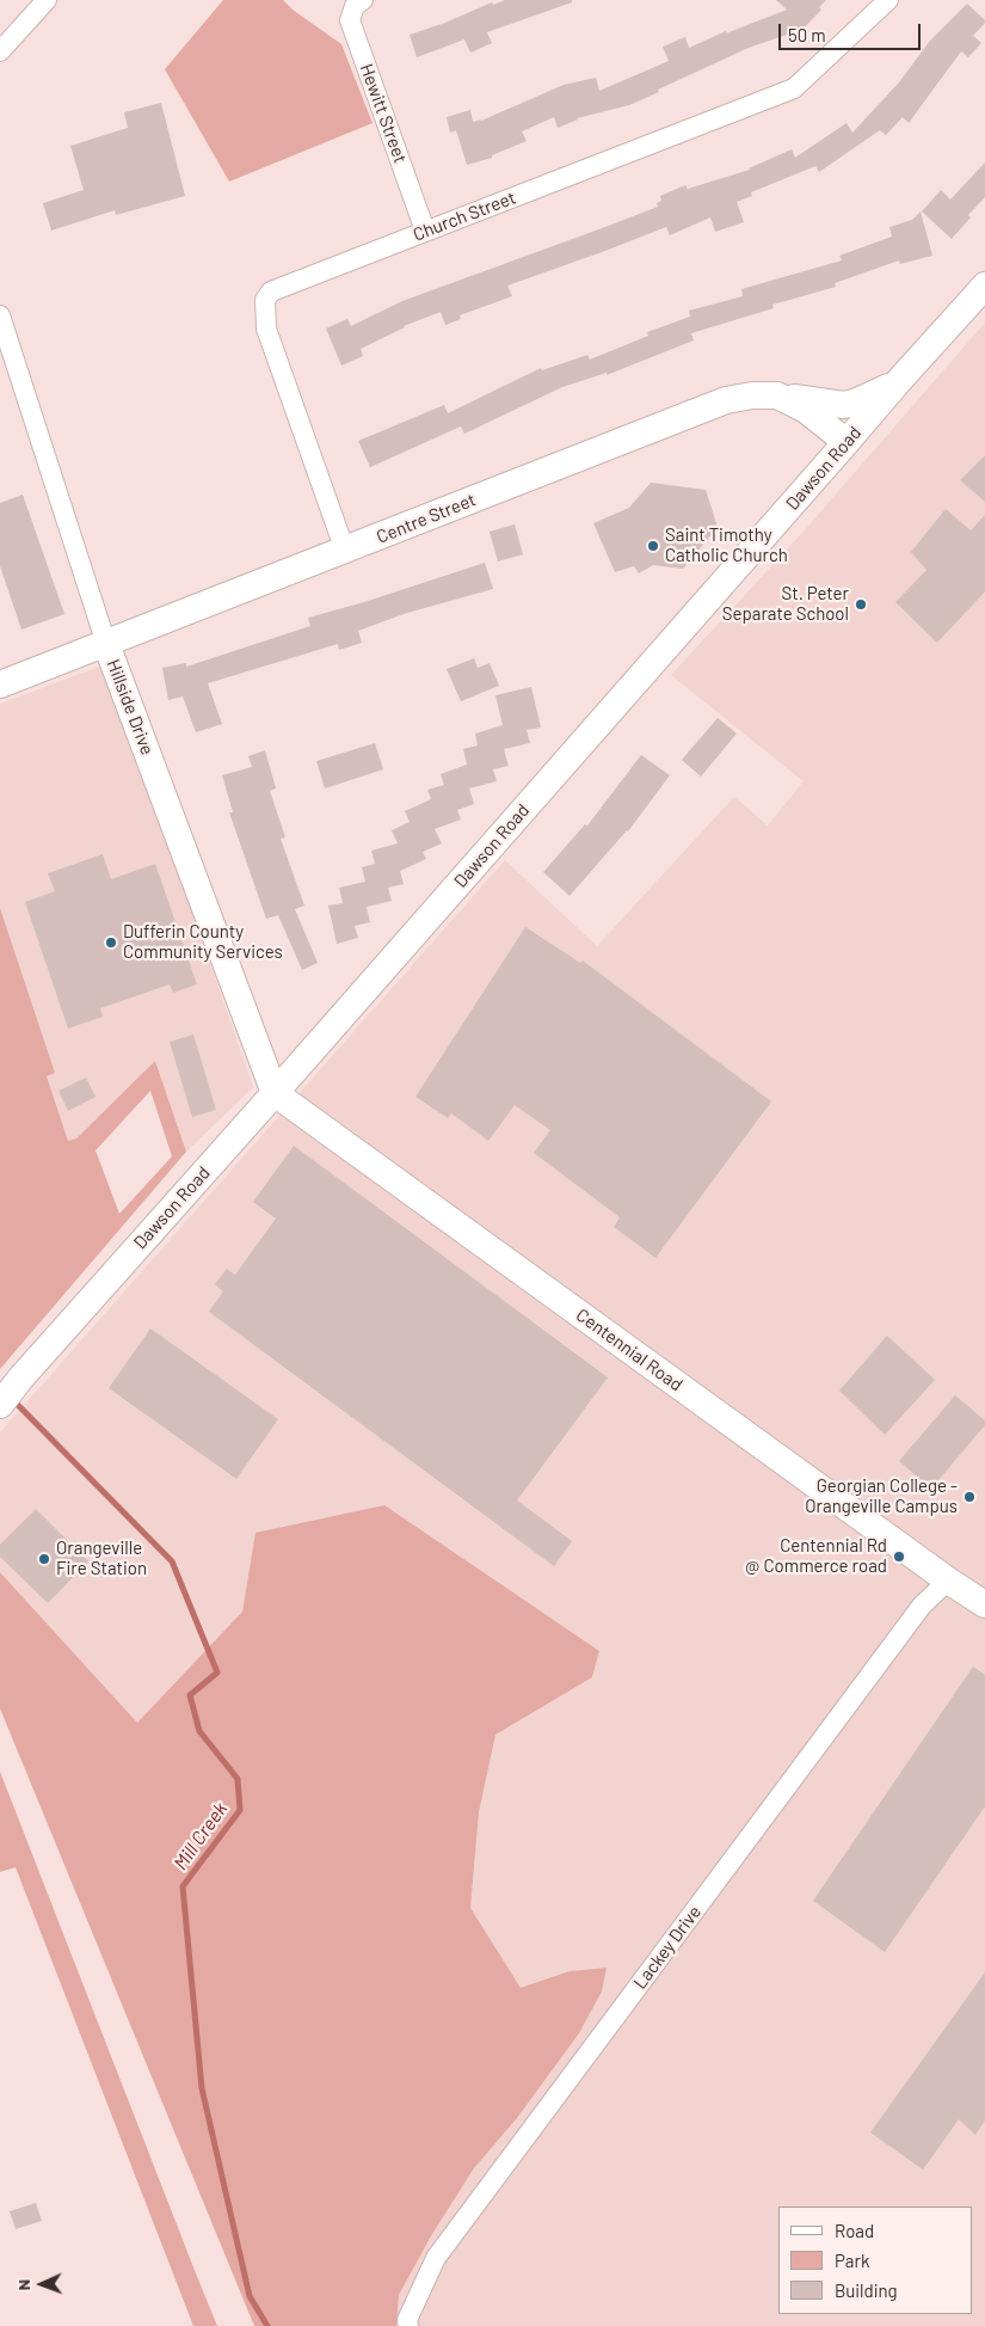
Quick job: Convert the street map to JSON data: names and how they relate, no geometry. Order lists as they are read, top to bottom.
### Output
{
  "streets": {
    "street": [
      "Hewitt Street",
      "Church Street",
      "Dawson Road",
      "Centre Street",
      "Hillside Drive",
      "Centennial Road",
      "Lackey Drive"
    ]
  },
  "crossings": [
    ["Hewitt Street", "Church Street"],
    ["Church Street", "Centre Street"],
    ["Dawson Road", "Centre Street"],
    ["Dawson Road", "Hillside Drive"],
    ["Dawson Road", "Centennial Road"],
    ["Centre Street", "Hillside Drive"],
    ["Hillside Drive", "Centennial Road"],
    ["Centennial Road", "Lackey Drive"]
  ],
  "water": ["Mill Creek"],
  "places": [
    "Saint Timothy Catholic Church",
    "St. Peter Separate School",
    "Dufferin County Community Services",
    "Georgian College - Orangeville Campus",
    "Centennial Rd @ Commerce road",
    "Orangeville Fire Station"
  ],
  "legend": ["Road", "Park", "Building"],
  "scale_bar": "50 m",
  "north": "left"
}
